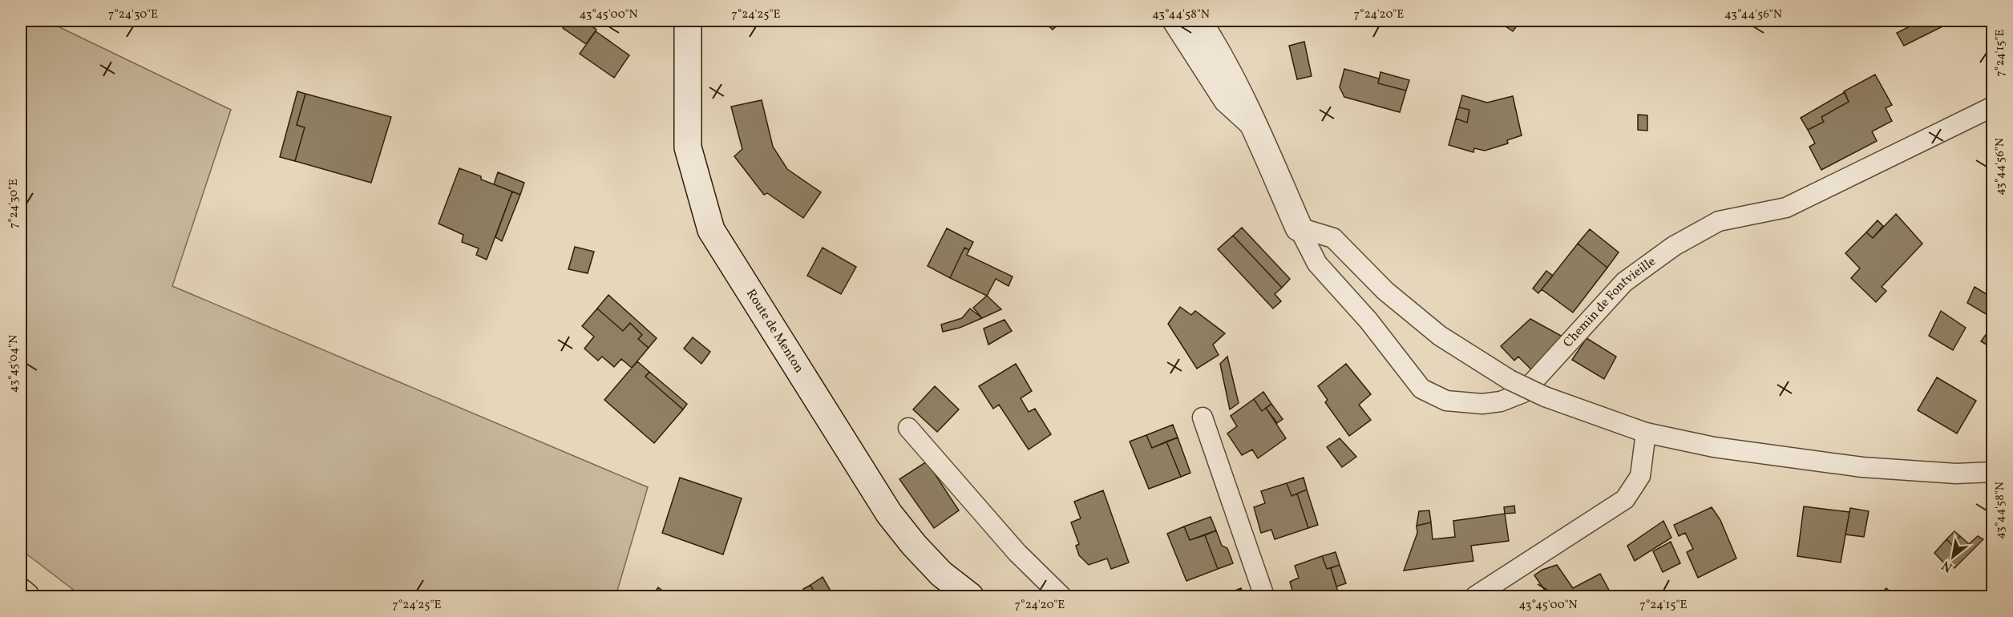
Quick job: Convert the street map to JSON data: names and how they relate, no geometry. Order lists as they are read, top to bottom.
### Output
{
  "streets": {
    "main road": ["Route de Menton"],
    "lane": ["Chemin de Fontvieille"]
  },
  "north": "bottom left",
  "coordinates": [
    "7°24'30\"E",
    "43°45'00\"N",
    "7°24'25\"E",
    "43°44'58\"N",
    "7°24'20\"E",
    "43°44'56\"N",
    "7°24'15\"E",
    "43°45'04\"N"
  ]
}
